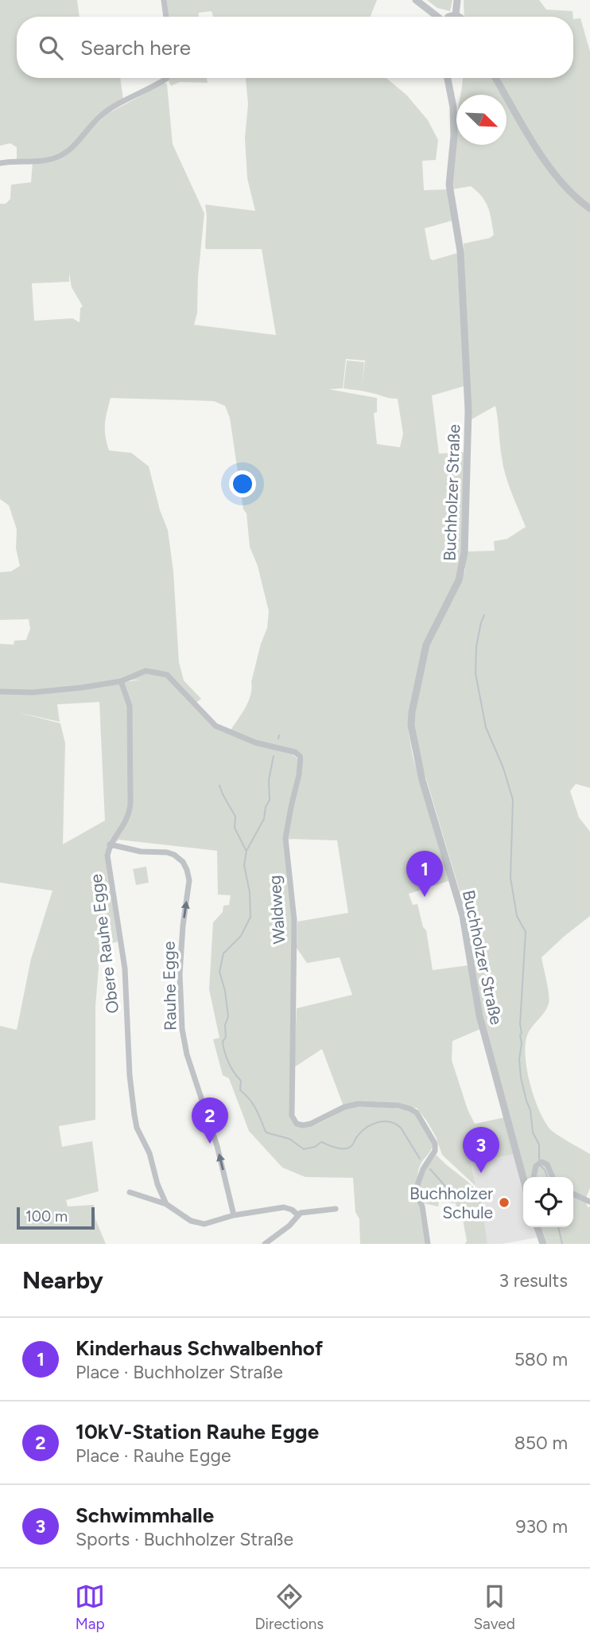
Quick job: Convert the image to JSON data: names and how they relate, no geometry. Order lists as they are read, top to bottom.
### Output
{
  "streets": {
    "street": [
      "Buchholzer Straße",
      "Waldweg",
      "Obere Rauhe Egge",
      "Rauhe Egge"
    ]
  },
  "crossings": [
    ["Obere Rauhe Egge", "Rauhe Egge"]
  ],
  "one_way": ["Rauhe Egge"],
  "places": ["Buchholzer Schule"],
  "scale_bar": "100 m",
  "north": "bottom right",
  "page": {
    "search": "Search here",
    "pins": ["1", "2", "3"],
    "scale": "100 m",
    "heading": ["Nearby", "3 results"],
    "list": [
      {
        "mark": "1",
        "name": "Kinderhaus Schwalbenhof",
        "note": "Place · Buchholzer Straße",
        "value": "580 m"
      },
      {
        "mark": "2",
        "name": "10kV-Station Rauhe Egge",
        "note": "Place · Rauhe Egge",
        "value": "850 m"
      },
      {
        "mark": "3",
        "name": "Schwimmhalle",
        "note": "Sports · Buchholzer Straße",
        "value": "930 m"
      }
    ],
    "nav": ["Map", "Directions", "Saved"]
  }
}
